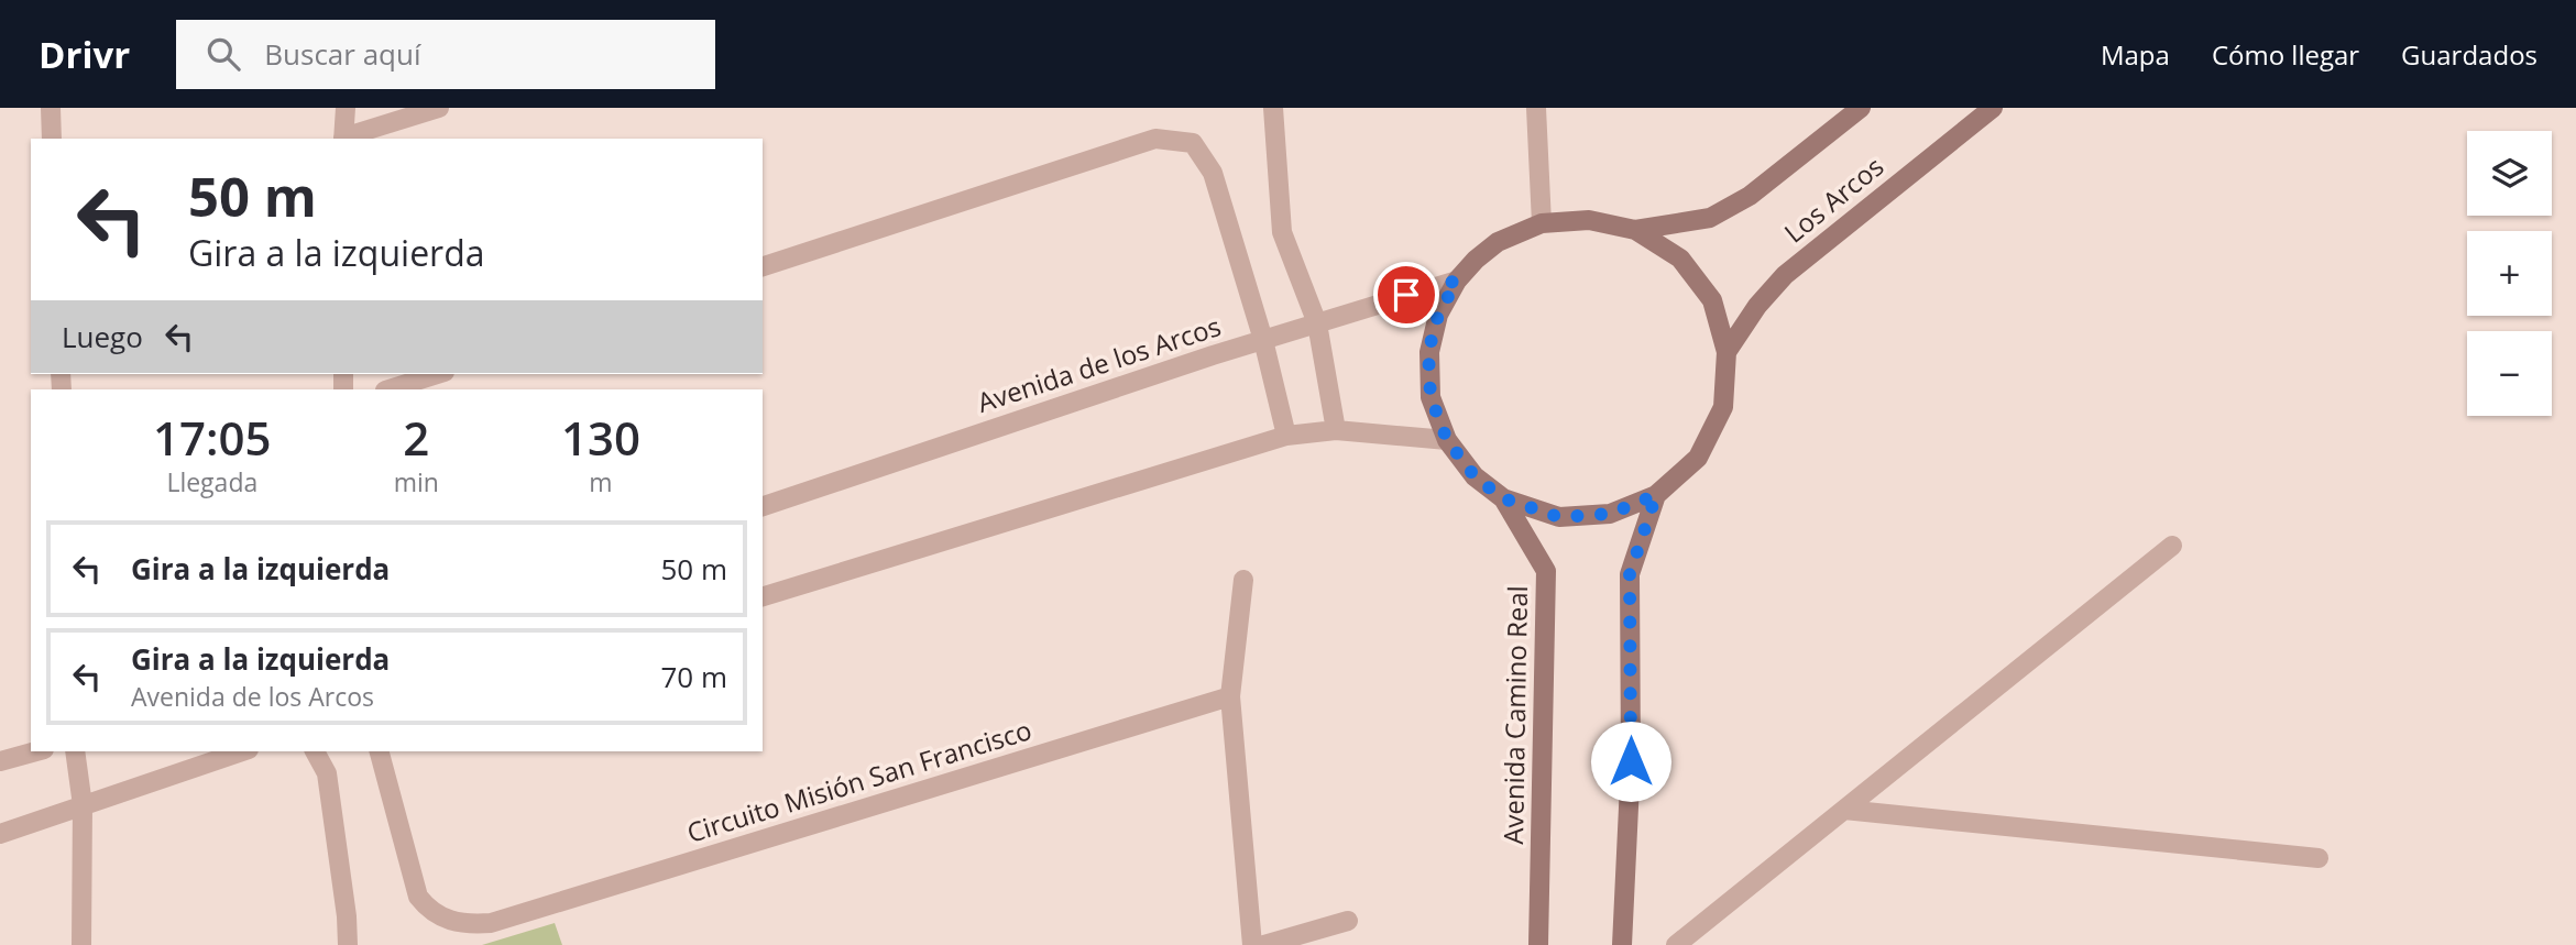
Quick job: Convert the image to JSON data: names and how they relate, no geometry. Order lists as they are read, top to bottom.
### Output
{
  "streets": {
    "main road": ["Los Arcos", "Avenida Camino Real"],
    "street": ["Avenida de los Arcos", "Circuito Misión San Francisco"]
  },
  "page": {
    "header": "Drivr",
    "search": "Buscar aquí",
    "nav": ["Mapa", "Cómo llegar", "Guardados"],
    "map_buttons": ["+", "−"],
    "turn": ["50 m", "Gira a la izquierda"],
    "then": "Luego",
    "eta": [
      "17:05",
      "Llegada",
      "2",
      "min",
      "130",
      "m"
    ],
    "list": [
      {
        "name": "Gira a la izquierda",
        "value": "50 m"
      },
      {
        "name": "Gira a la izquierda",
        "note": "Avenida de los Arcos",
        "value": "70 m"
      }
    ]
  }
}
